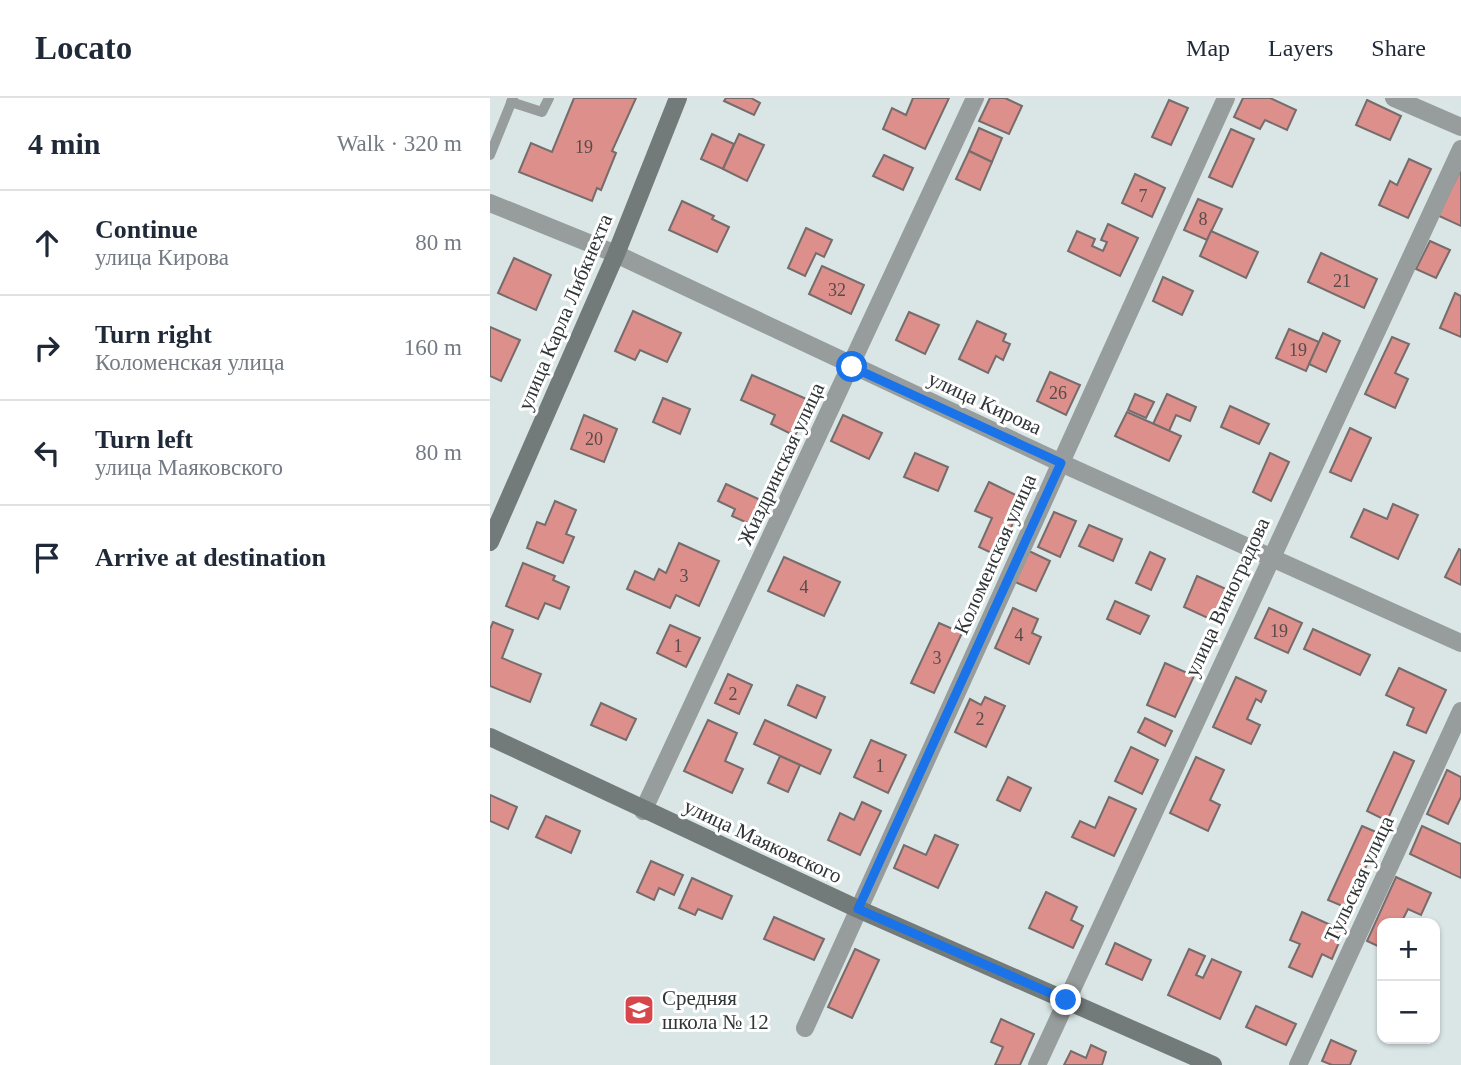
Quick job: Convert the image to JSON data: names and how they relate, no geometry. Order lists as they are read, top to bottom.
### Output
{
  "streets": {
    "street": [
      "улица Карла Либкнехта",
      "улица Кирова",
      "Жиздринская улица",
      "Коломенская улица",
      "улица Виноградова",
      "улица Маяковского",
      "Тульская улица"
    ]
  },
  "crossings": [
    ["улица Карла Либкнехта", "улица Кирова"],
    ["улица Кирова", "Жиздринская улица"],
    ["улица Кирова", "Коломенская улица"],
    ["улица Кирова", "улица Виноградова"],
    ["Жиздринская улица", "улица Маяковского"],
    ["Коломенская улица", "улица Маяковского"],
    ["улица Виноградова", "улица Маяковского"]
  ],
  "places": {
    "school or university": ["Средняя школа № 12"]
  },
  "house_numbers": [
    "19",
    "7",
    "8",
    "21",
    "32",
    "19",
    "26",
    "20",
    "3",
    "4",
    "19",
    "4",
    "1",
    "3",
    "2",
    "2",
    "1"
  ],
  "page": {
    "header": "Locato",
    "nav": ["Map", "Layers", "Share"],
    "heading": ["4 min", "Walk · 320 m"],
    "list": [
      ["Continue", "улица Кирова", "80 m"],
      ["Turn right", "Коломенская улица", "160 m"],
      ["Turn left", "улица Маяковского", "80 m"],
      "Arrive at destination"
    ],
    "map_buttons": ["+", "−"]
  }
}
